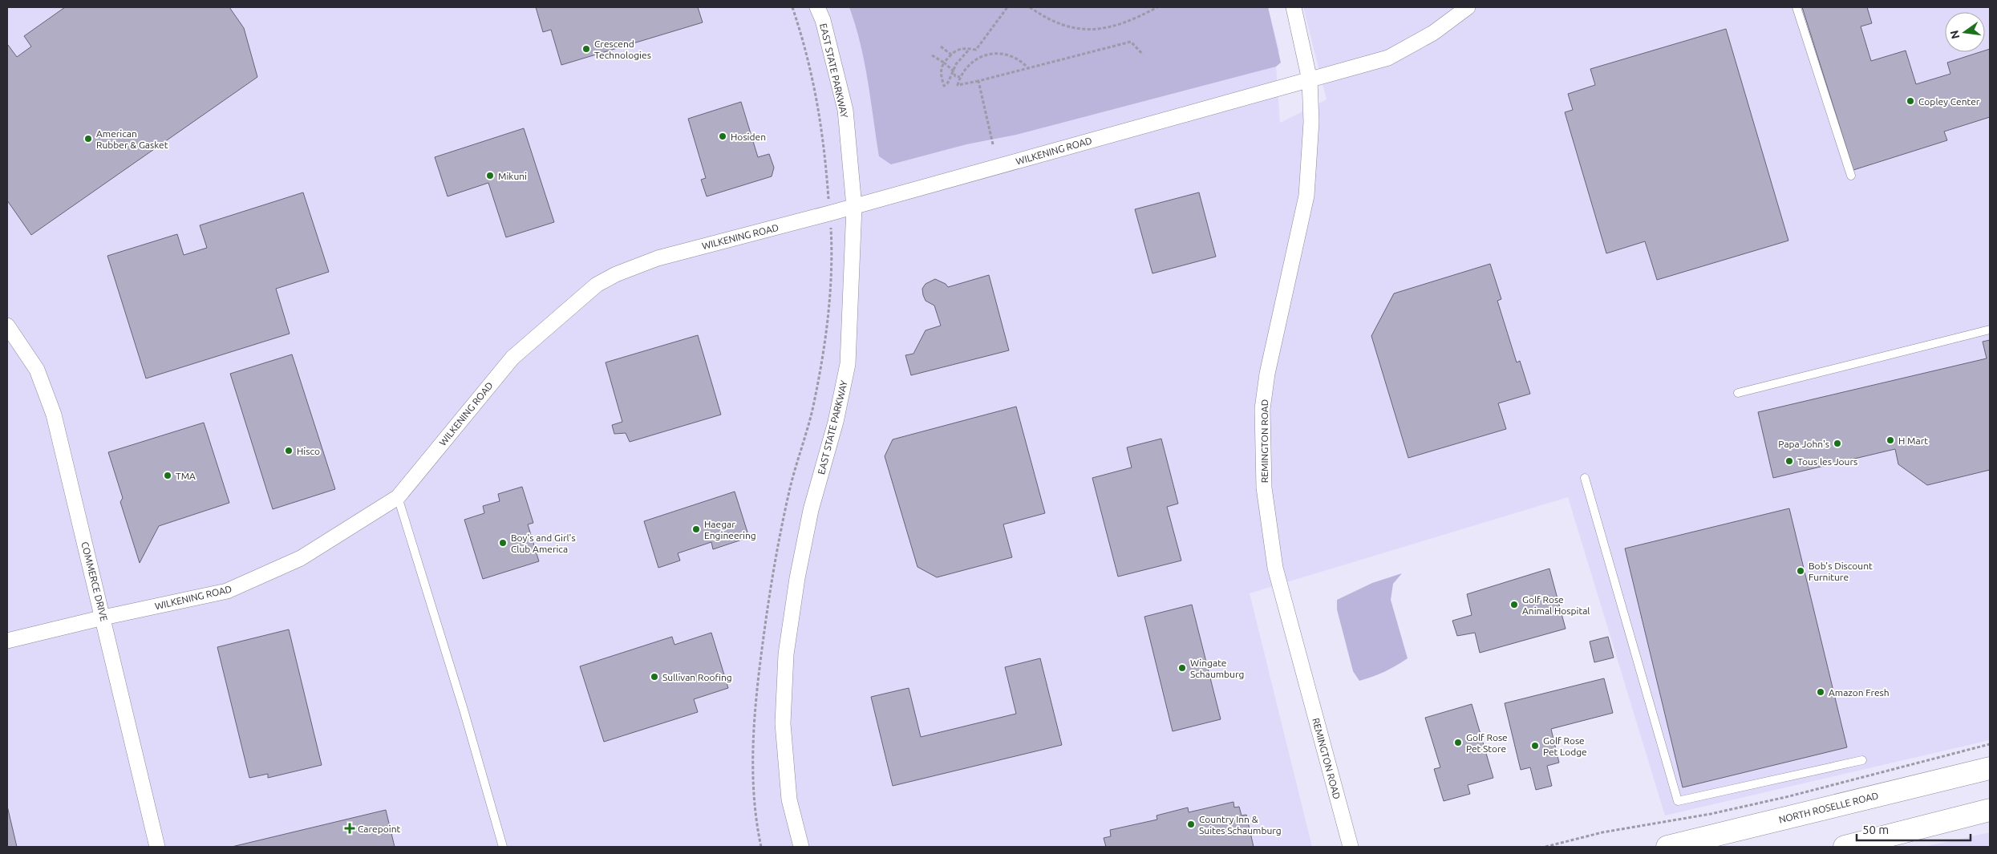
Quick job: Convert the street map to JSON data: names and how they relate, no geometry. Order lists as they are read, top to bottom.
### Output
{
  "streets": {
    "main road": ["NORTH ROSELLE ROAD"],
    "street": [
      "EAST STATE PARKWAY",
      "WILKENING ROAD",
      "REMINGTON ROAD",
      "COMMERCE DRIVE"
    ]
  },
  "crossings": [
    ["EAST STATE PARKWAY", "WILKENING ROAD"],
    ["WILKENING ROAD", "REMINGTON ROAD"],
    ["WILKENING ROAD", "COMMERCE DRIVE"]
  ],
  "places": {
    "other": [
      "Crescend Technologies",
      "Copley Center",
      "Hosiden",
      "American Rubber & Gasket",
      "Mikuni",
      "H Mart",
      "Papa John's",
      "Hisco",
      "Tous les Jours",
      "TMA",
      "Haegar Engineering",
      "Boy's and Girl's Club America",
      "Bob's Discount Furniture",
      "Golf Rose Animal Hospital",
      "Wingate Schaumburg",
      "Sullivan Roofing",
      "Amazon Fresh",
      "Golf Rose Pet Store",
      "Golf Rose Pet Lodge",
      "Country Inn & Suites Schaumburg"
    ],
    "health": ["Carepoint"]
  },
  "scale_bar": "50 m",
  "north": "left"
}
